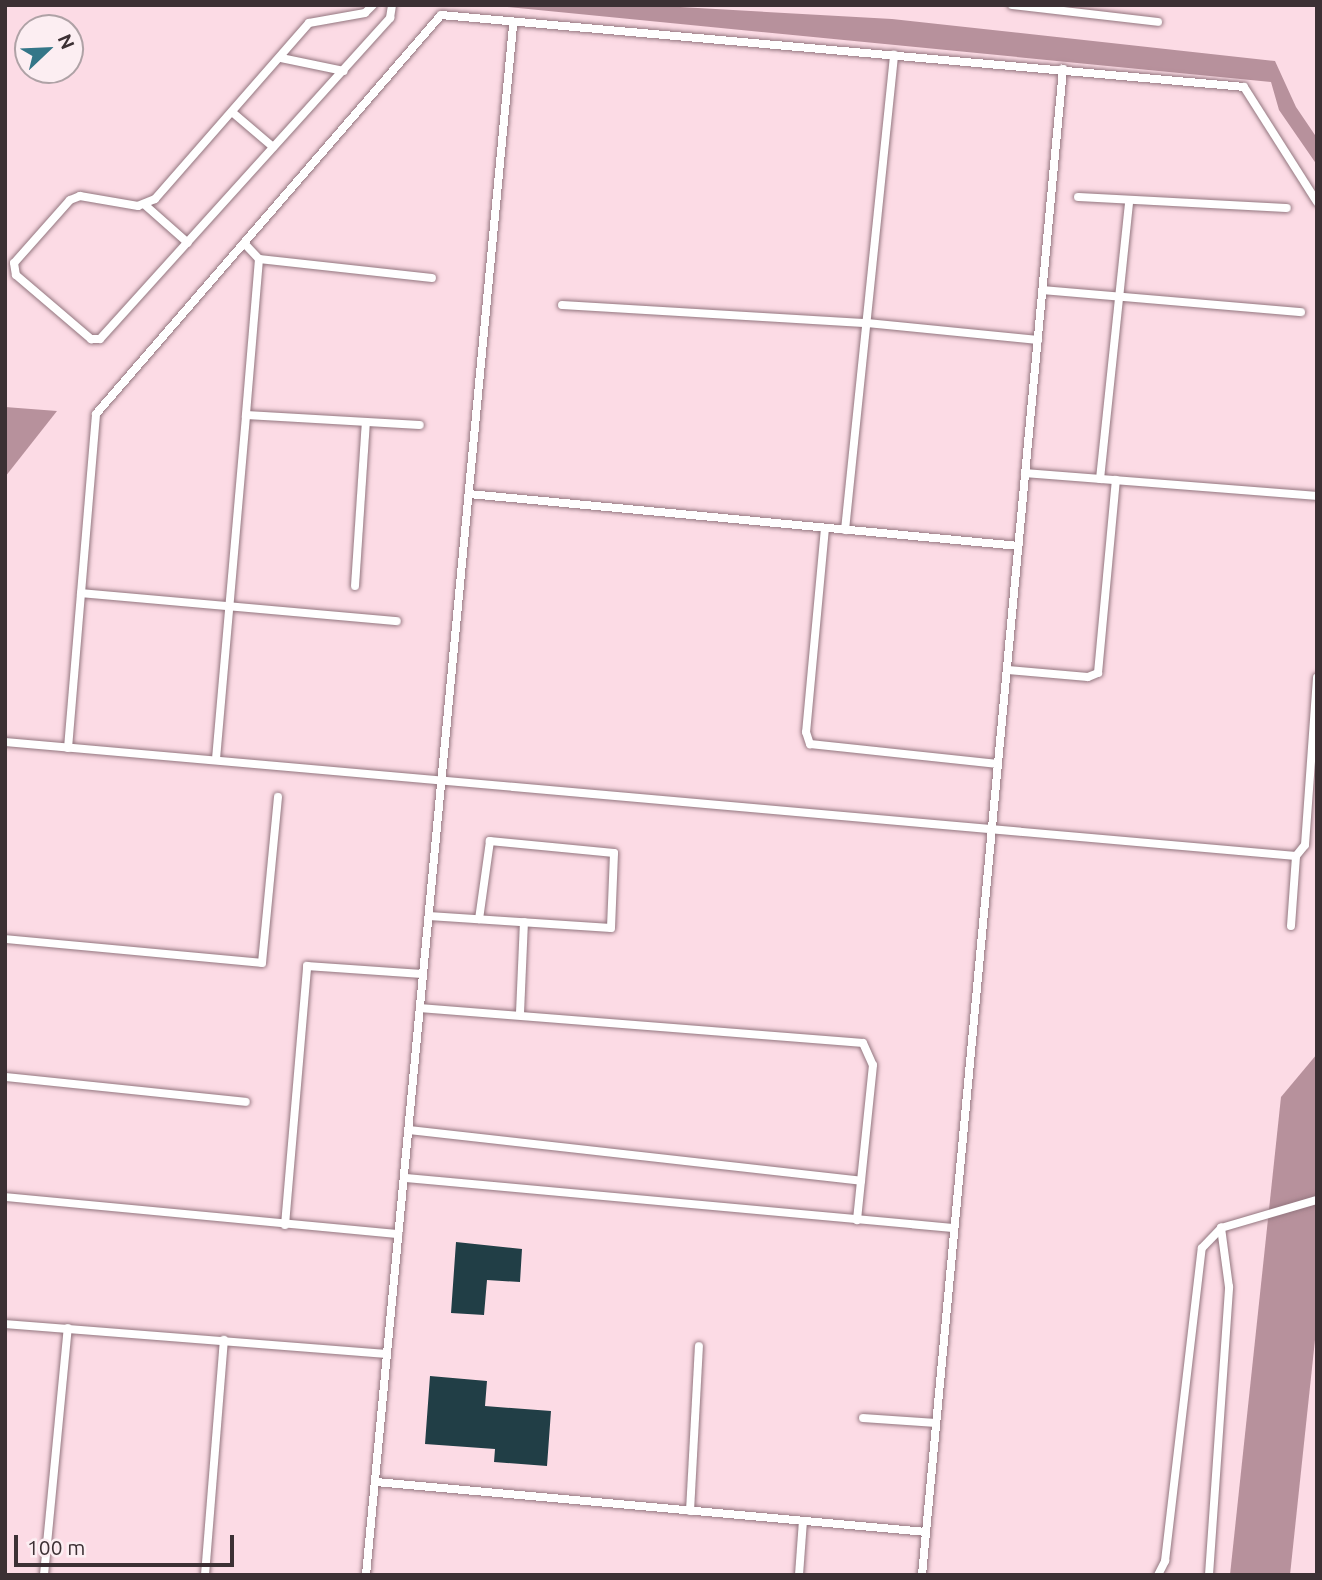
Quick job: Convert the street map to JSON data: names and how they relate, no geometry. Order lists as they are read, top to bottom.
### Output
{
  "scale_bar": "100 m",
  "north": "top right"
}
